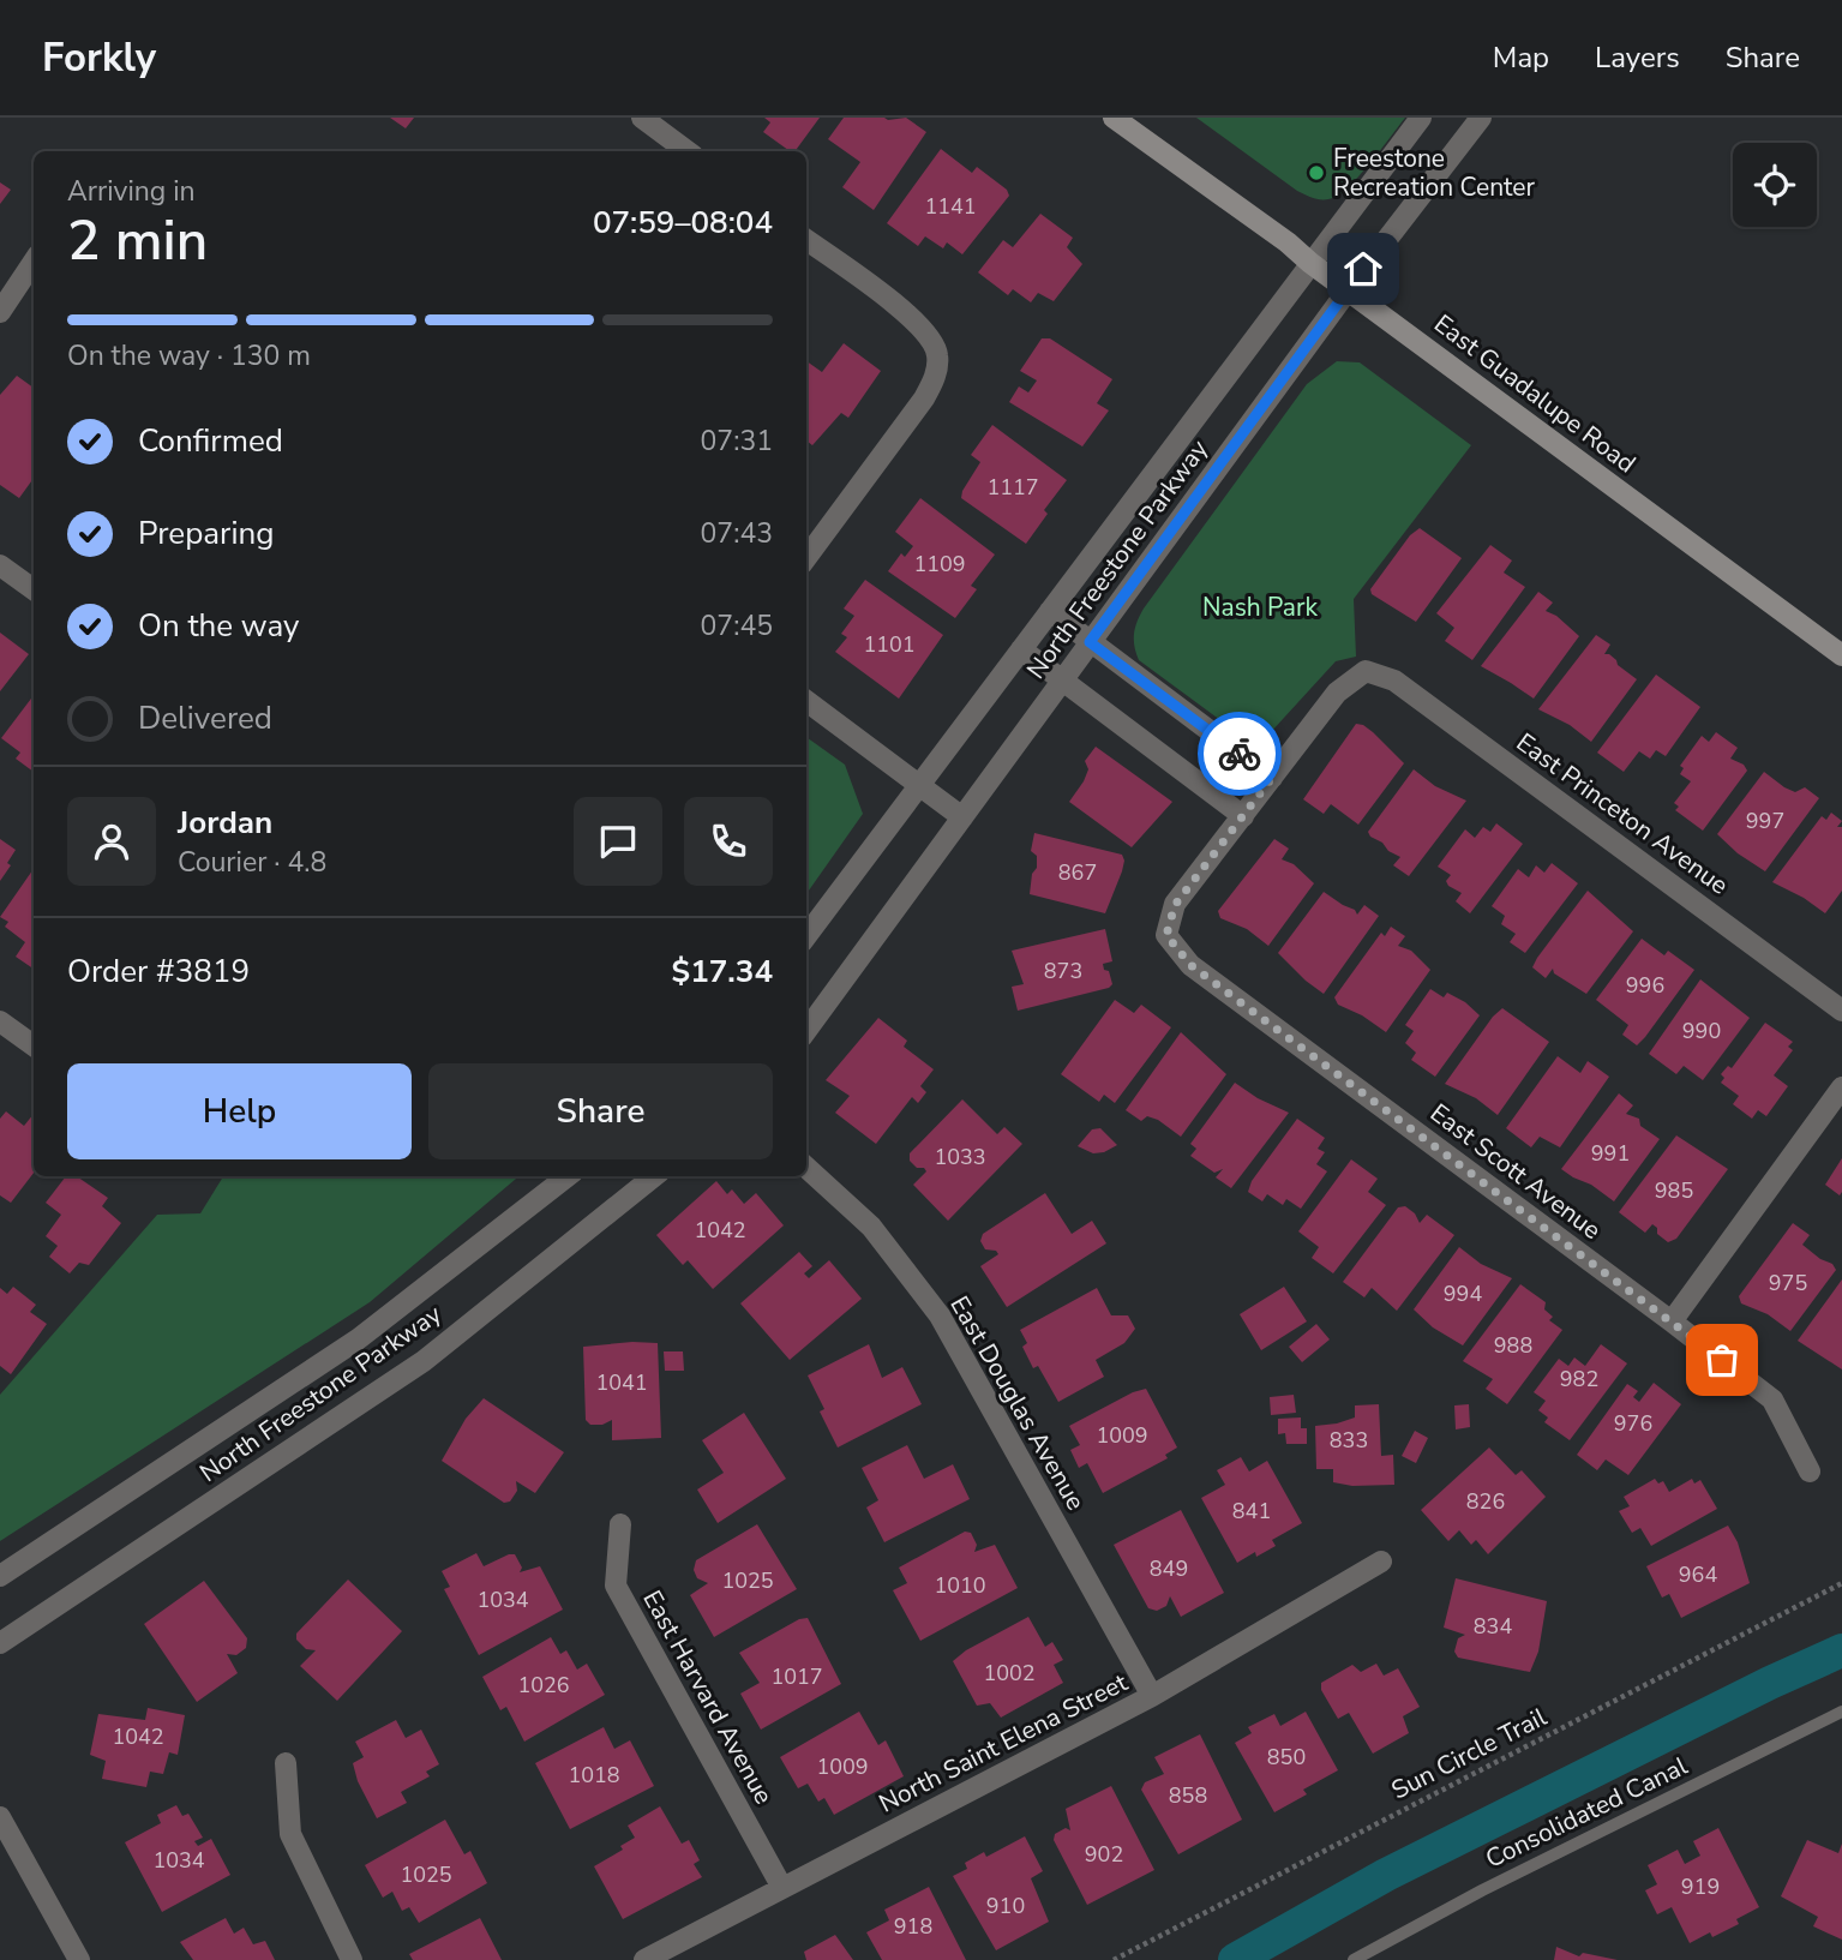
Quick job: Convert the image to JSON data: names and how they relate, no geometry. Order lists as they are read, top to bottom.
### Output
{
  "streets": {
    "main road": ["East Guadalupe Road"],
    "street": [
      "North Freestone Parkway",
      "East Princeton Avenue",
      "East Scott Avenue",
      "East Douglas Avenue",
      "East Harvard Avenue",
      "North Saint Elena Street"
    ],
    "lane": ["Consolidated Canal"],
    "path": ["Sun Circle Trail"]
  },
  "crossings": [
    ["East Guadalupe Road", "North Freestone Parkway"],
    ["East Douglas Avenue", "North Saint Elena Street"],
    ["East Harvard Avenue", "North Saint Elena Street"]
  ],
  "parks": ["Nash Park"],
  "places": ["Freestone Recreation Center"],
  "house_numbers": [
    "1141",
    "1117",
    "1109",
    "1101",
    "997",
    "867",
    "873",
    "996",
    "990",
    "991",
    "1033",
    "985",
    "1042",
    "975",
    "994",
    "988",
    "982",
    "1041",
    "976",
    "1009",
    "833",
    "826",
    "841",
    "849",
    "964",
    "1025",
    "1010",
    "1034",
    "834",
    "1002",
    "1017",
    "1026",
    "1042",
    "850",
    "1009",
    "1018",
    "858",
    "902",
    "1034",
    "1025",
    "919",
    "910",
    "918"
  ],
  "page": {
    "header": "Forkly",
    "nav": ["Map", "Layers", "Share"],
    "heading": ["2 min", "Arriving in", "07:59–08:04"],
    "panel": [
      "Jordan",
      "Courier · 4.8",
      "Order #3819",
      "$17.34"
    ],
    "bar": "On the way · 130 m",
    "list": [
      ["Confirmed", "07:31"],
      ["Preparing", "07:43"],
      ["On the way", "07:45"],
      "Delivered"
    ],
    "buttons": ["Help", "Share"]
  }
}
